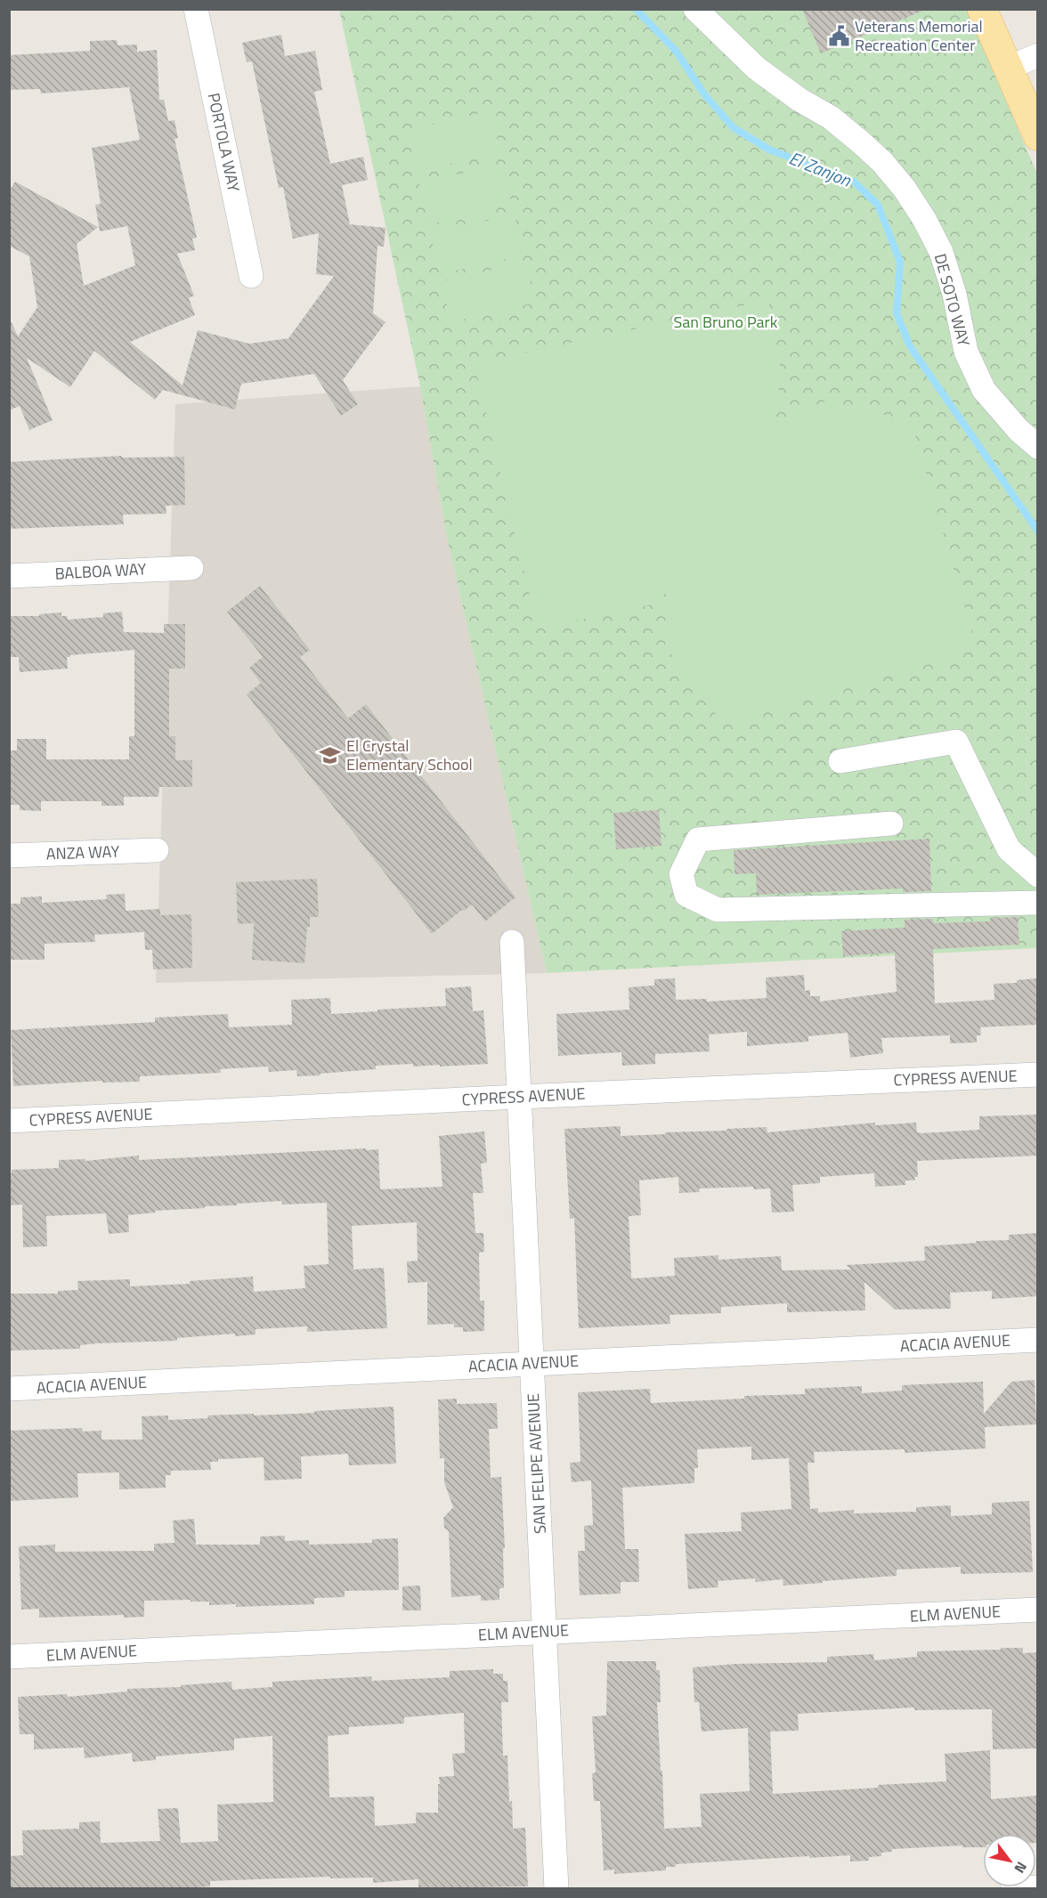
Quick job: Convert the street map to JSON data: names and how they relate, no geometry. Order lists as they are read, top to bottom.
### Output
{
  "streets": {
    "street": [
      "PORTOLA WAY",
      "DE SOTO WAY",
      "BALBOA WAY",
      "ANZA WAY",
      "CYPRESS AVENUE",
      "ACACIA AVENUE",
      "SAN FELIPE AVENUE",
      "ELM AVENUE"
    ]
  },
  "crossings": [
    ["CYPRESS AVENUE", "SAN FELIPE AVENUE"],
    ["ACACIA AVENUE", "SAN FELIPE AVENUE"],
    ["SAN FELIPE AVENUE", "ELM AVENUE"]
  ],
  "water": ["El Zanjon"],
  "parks": ["San Bruno Park"],
  "places": {
    "public building": ["Veterans Memorial Recreation Center"],
    "school or university": ["El Crystal Elementary School"]
  },
  "north": "bottom right"
}
